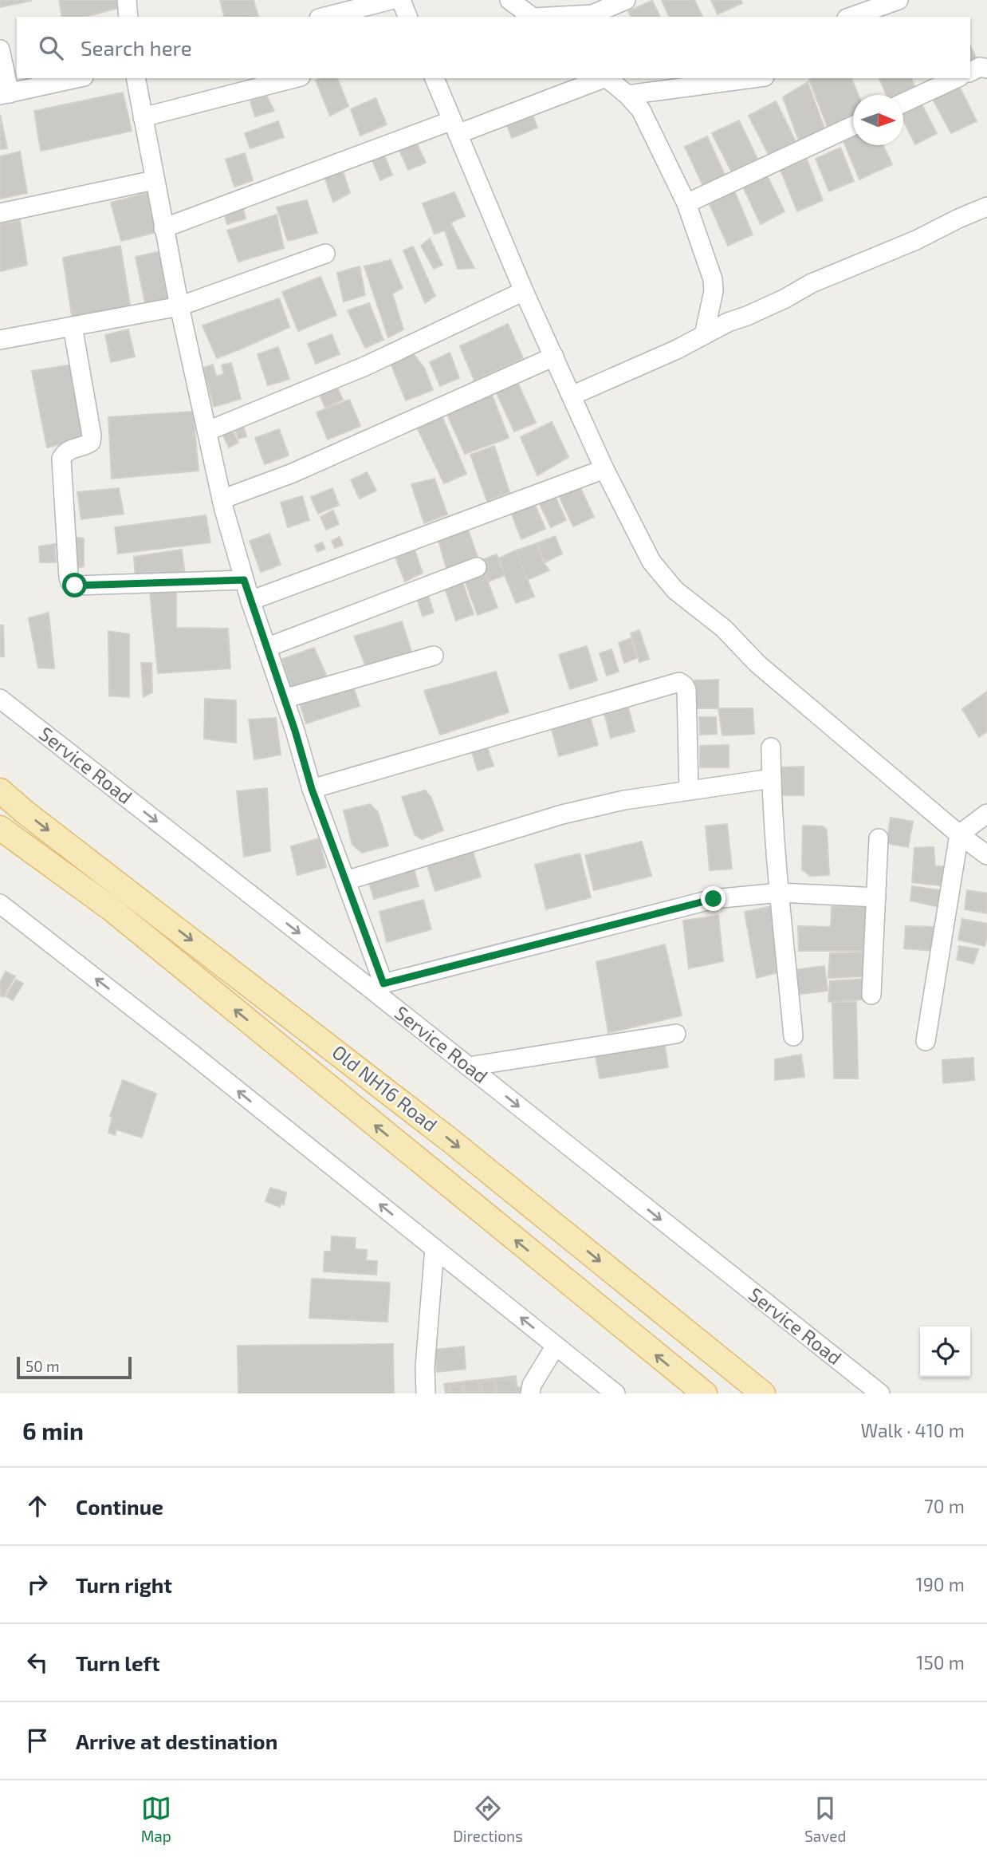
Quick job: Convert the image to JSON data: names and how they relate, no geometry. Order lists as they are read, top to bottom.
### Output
{
  "streets": {
    "main road": ["Old NH16 Road"],
    "street": ["Service Road"]
  },
  "one_way": ["Service Road"],
  "scale_bar": "50 m",
  "north": "right",
  "page": {
    "search": "Search here",
    "scale": "50 m",
    "heading": ["6 min", "Walk · 410 m"],
    "list": [
      ["Continue", "70 m"],
      ["Turn right", "190 m"],
      ["Turn left", "150 m"],
      "Arrive at destination"
    ],
    "nav": ["Map", "Directions", "Saved"]
  }
}
